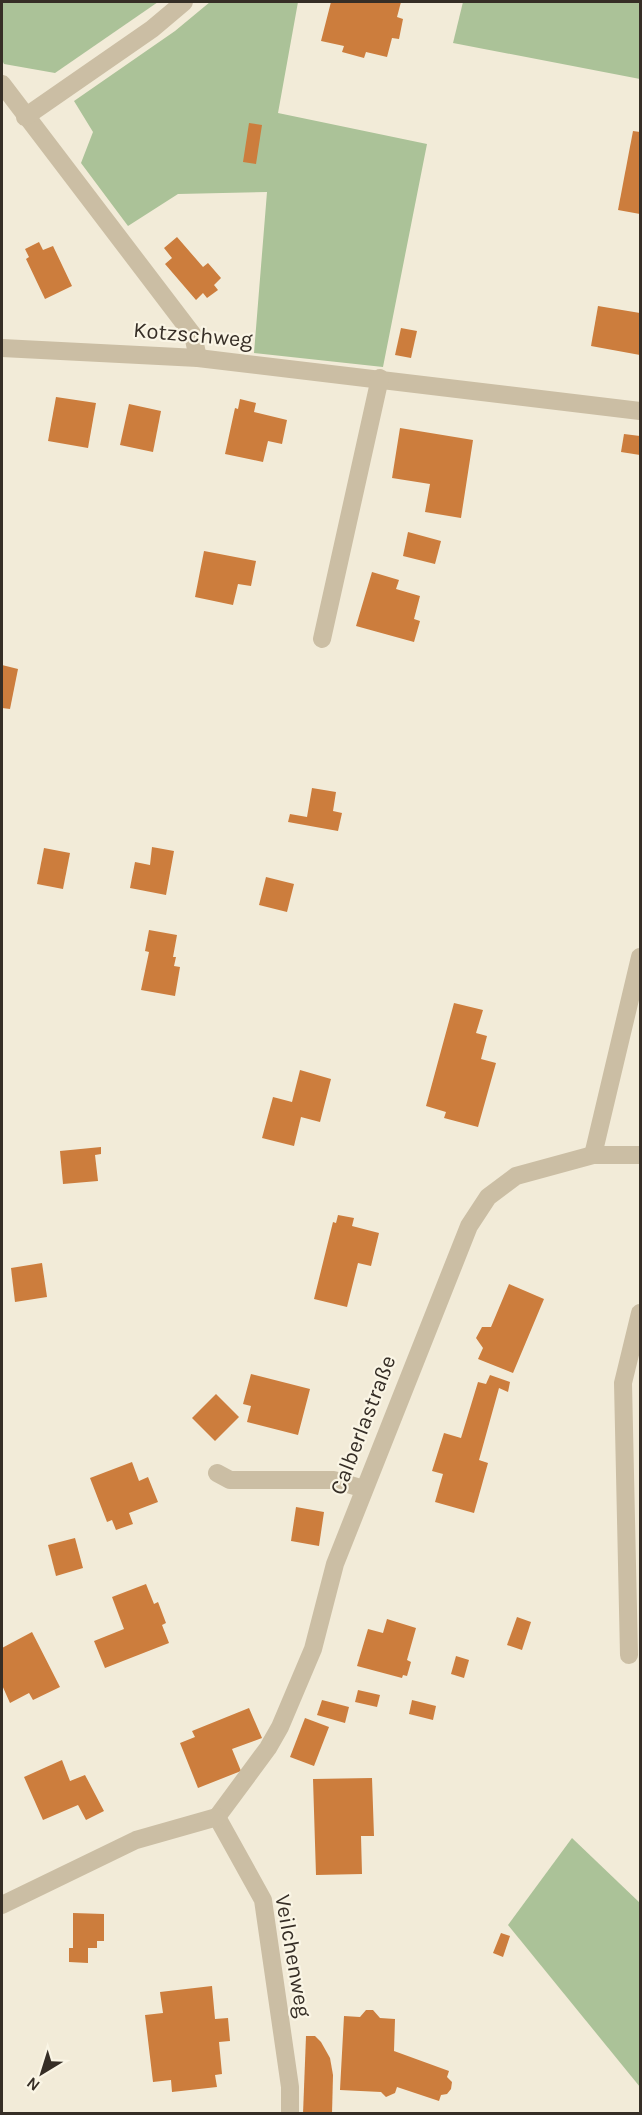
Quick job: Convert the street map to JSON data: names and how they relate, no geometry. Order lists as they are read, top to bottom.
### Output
{
  "streets": {
    "street": ["Kotzschweg", "Calberlastraße", "Veilchenweg"]
  },
  "crossings": [
    ["Calberlastraße", "Veilchenweg"]
  ],
  "north": "bottom left"
}
